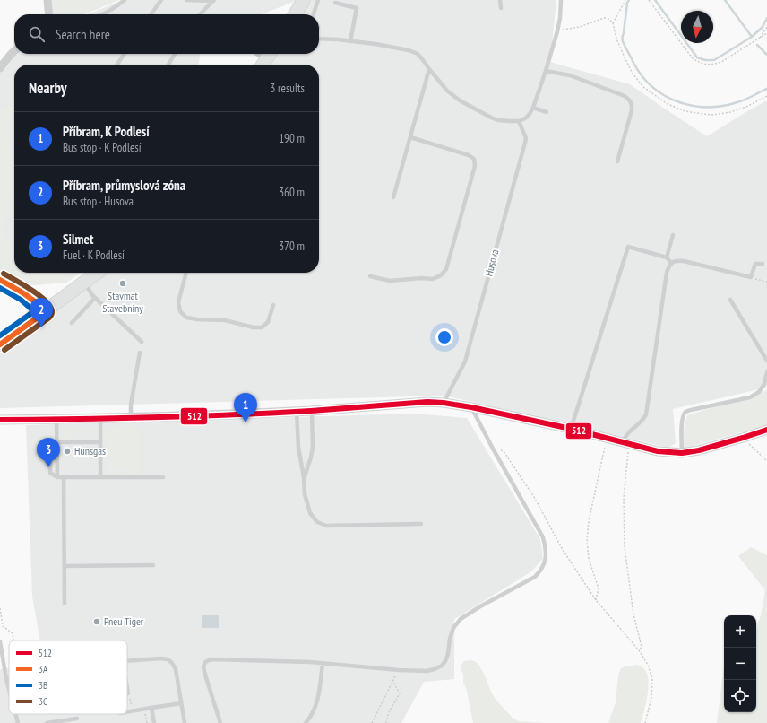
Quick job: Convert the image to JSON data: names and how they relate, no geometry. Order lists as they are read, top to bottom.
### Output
{
  "streets": {
    "lane": ["Husova"]
  },
  "places": ["Stavmat Stavebniny", "Hunsgas", "Pneu Tiger"],
  "lines": [
    "transit line 3C",
    "transit line 3A",
    "transit line 3B",
    "transit line 512"
  ],
  "legend": [
    "512",
    "3A",
    "3B",
    "3C"
  ],
  "north": "bottom",
  "page": {
    "search": "Search here",
    "heading": ["Nearby", "3 results"],
    "list": [
      {
        "mark": "1",
        "name": "Příbram, K Podlesí",
        "note": "Bus stop · K Podlesí",
        "value": "190 m"
      },
      {
        "mark": "2",
        "name": "Příbram, průmyslová zóna",
        "note": "Bus stop · Husova",
        "value": "360 m"
      },
      {
        "mark": "3",
        "name": "Silmet",
        "note": "Fuel · K Podlesí",
        "value": "370 m"
      }
    ],
    "pins": ["2", "1", "3"],
    "map_buttons": ["+", "−"]
  }
}
